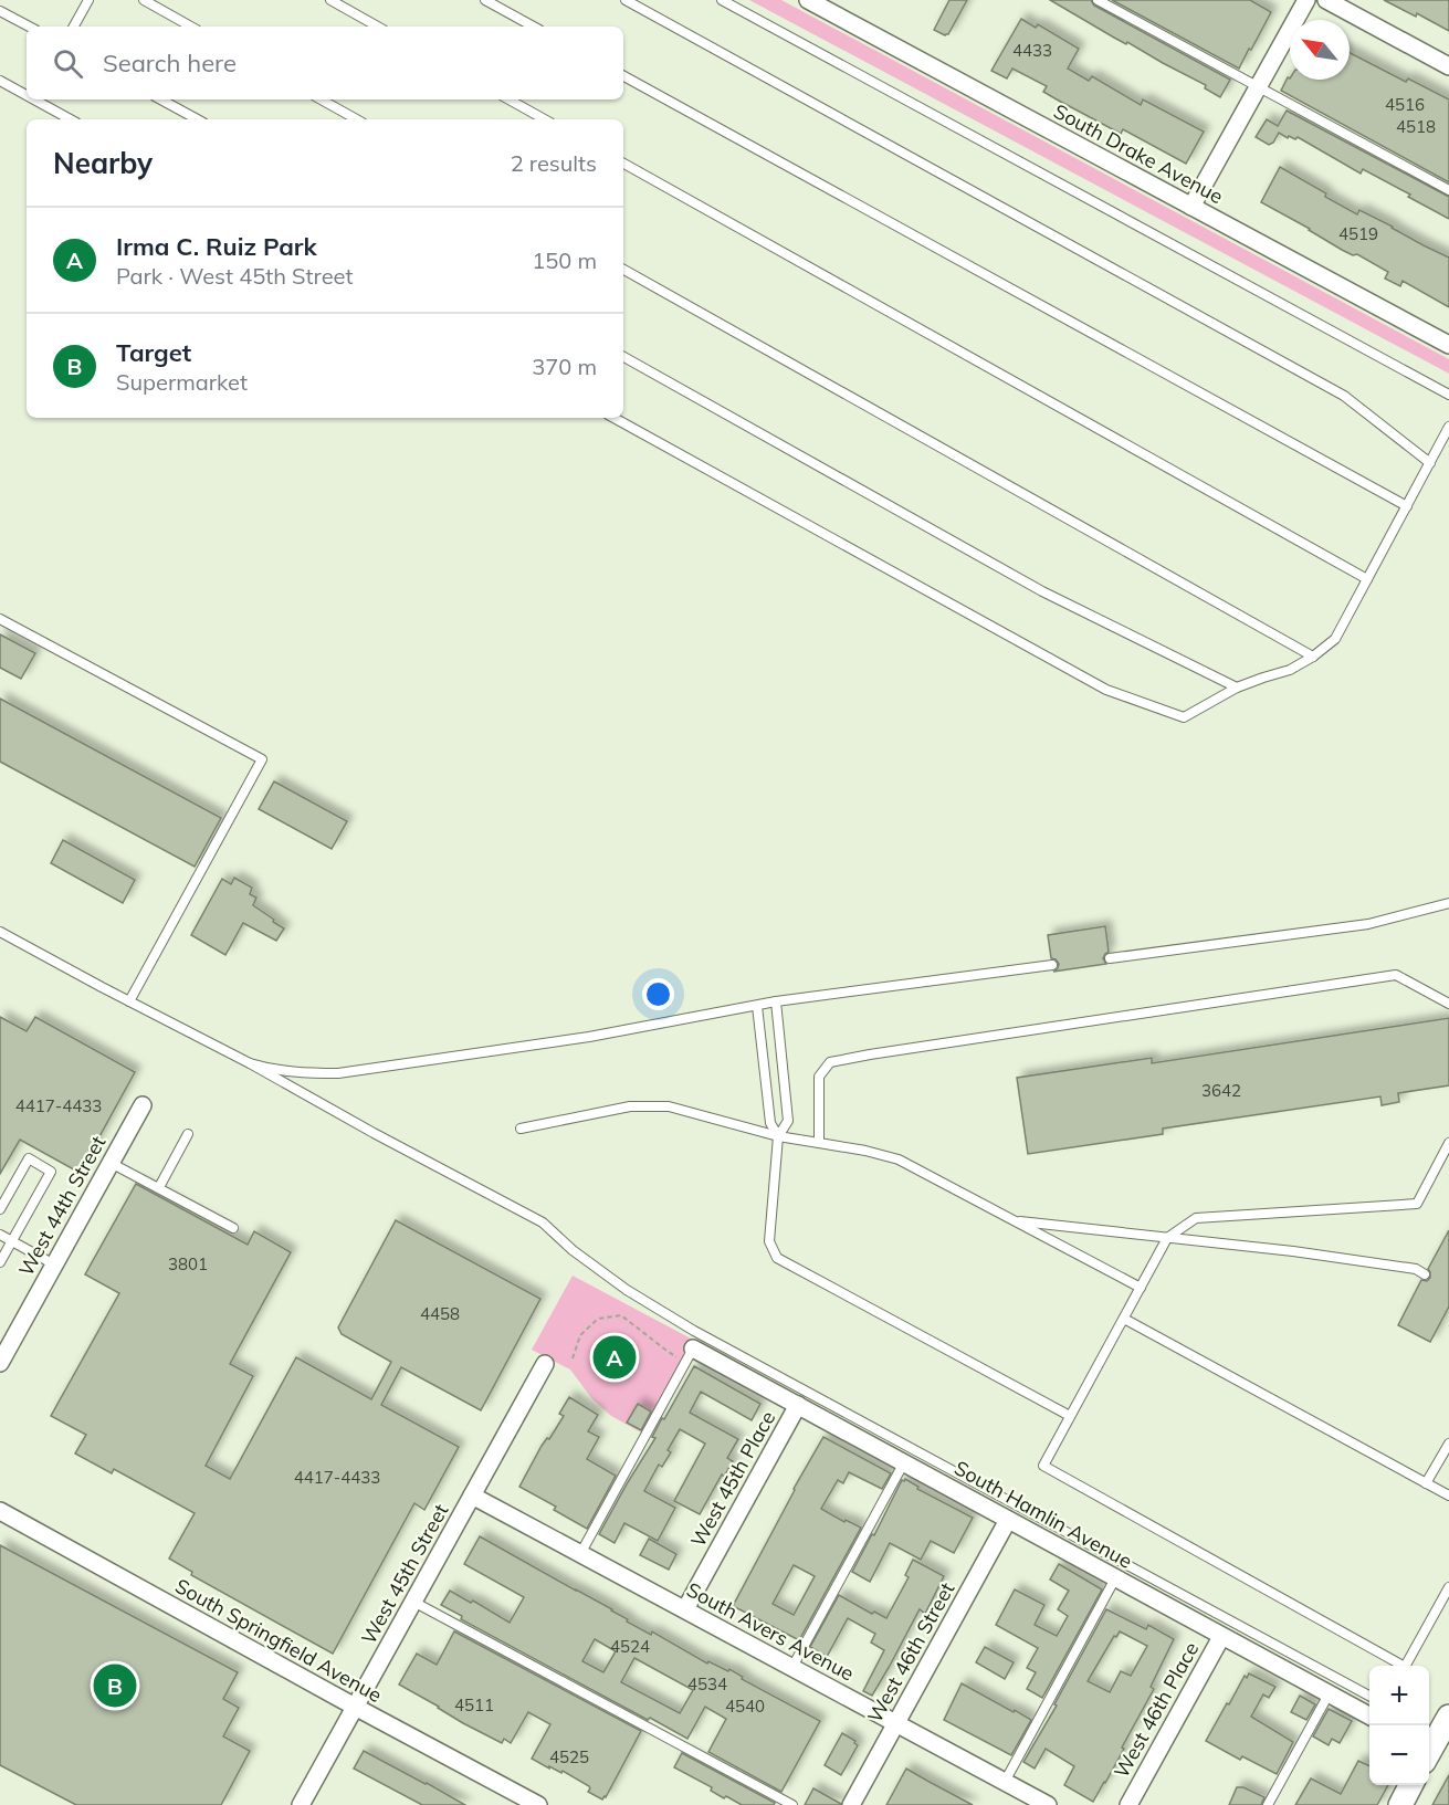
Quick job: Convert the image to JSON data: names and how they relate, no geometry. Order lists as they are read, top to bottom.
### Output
{
  "streets": {
    "street": [
      "South Drake Avenue",
      "West 44th Street",
      "West 45th Place",
      "South Hamlin Avenue",
      "West 45th Street",
      "South Avers Avenue",
      "South Springfield Avenue",
      "West 46th Street",
      "West 46th Place"
    ]
  },
  "crossings": [
    ["West 45th Place", "South Hamlin Avenue"],
    ["West 45th Place", "South Avers Avenue"],
    ["South Hamlin Avenue", "West 46th Street"],
    ["South Hamlin Avenue", "West 46th Place"],
    ["West 45th Street", "South Avers Avenue"],
    ["West 45th Street", "South Springfield Avenue"],
    ["South Avers Avenue", "West 46th Street"]
  ],
  "house_numbers": [
    "4433",
    "4516",
    "4518",
    "4519",
    "3642",
    "4417-4433",
    "3801",
    "4458",
    "4417-4433",
    "4524",
    "4534",
    "4511",
    "4540",
    "4525"
  ],
  "north": "top left",
  "page": {
    "search": "Search here",
    "heading": ["Nearby", "2 results"],
    "list": [
      {
        "mark": "A",
        "name": "Irma C. Ruiz Park",
        "note": "Park · West 45th Street",
        "value": "150 m"
      },
      {
        "mark": "B",
        "name": "Target",
        "note": "Supermarket",
        "value": "370 m"
      }
    ],
    "pins": ["A", "B"],
    "map_buttons": ["+", "−"]
  }
}
